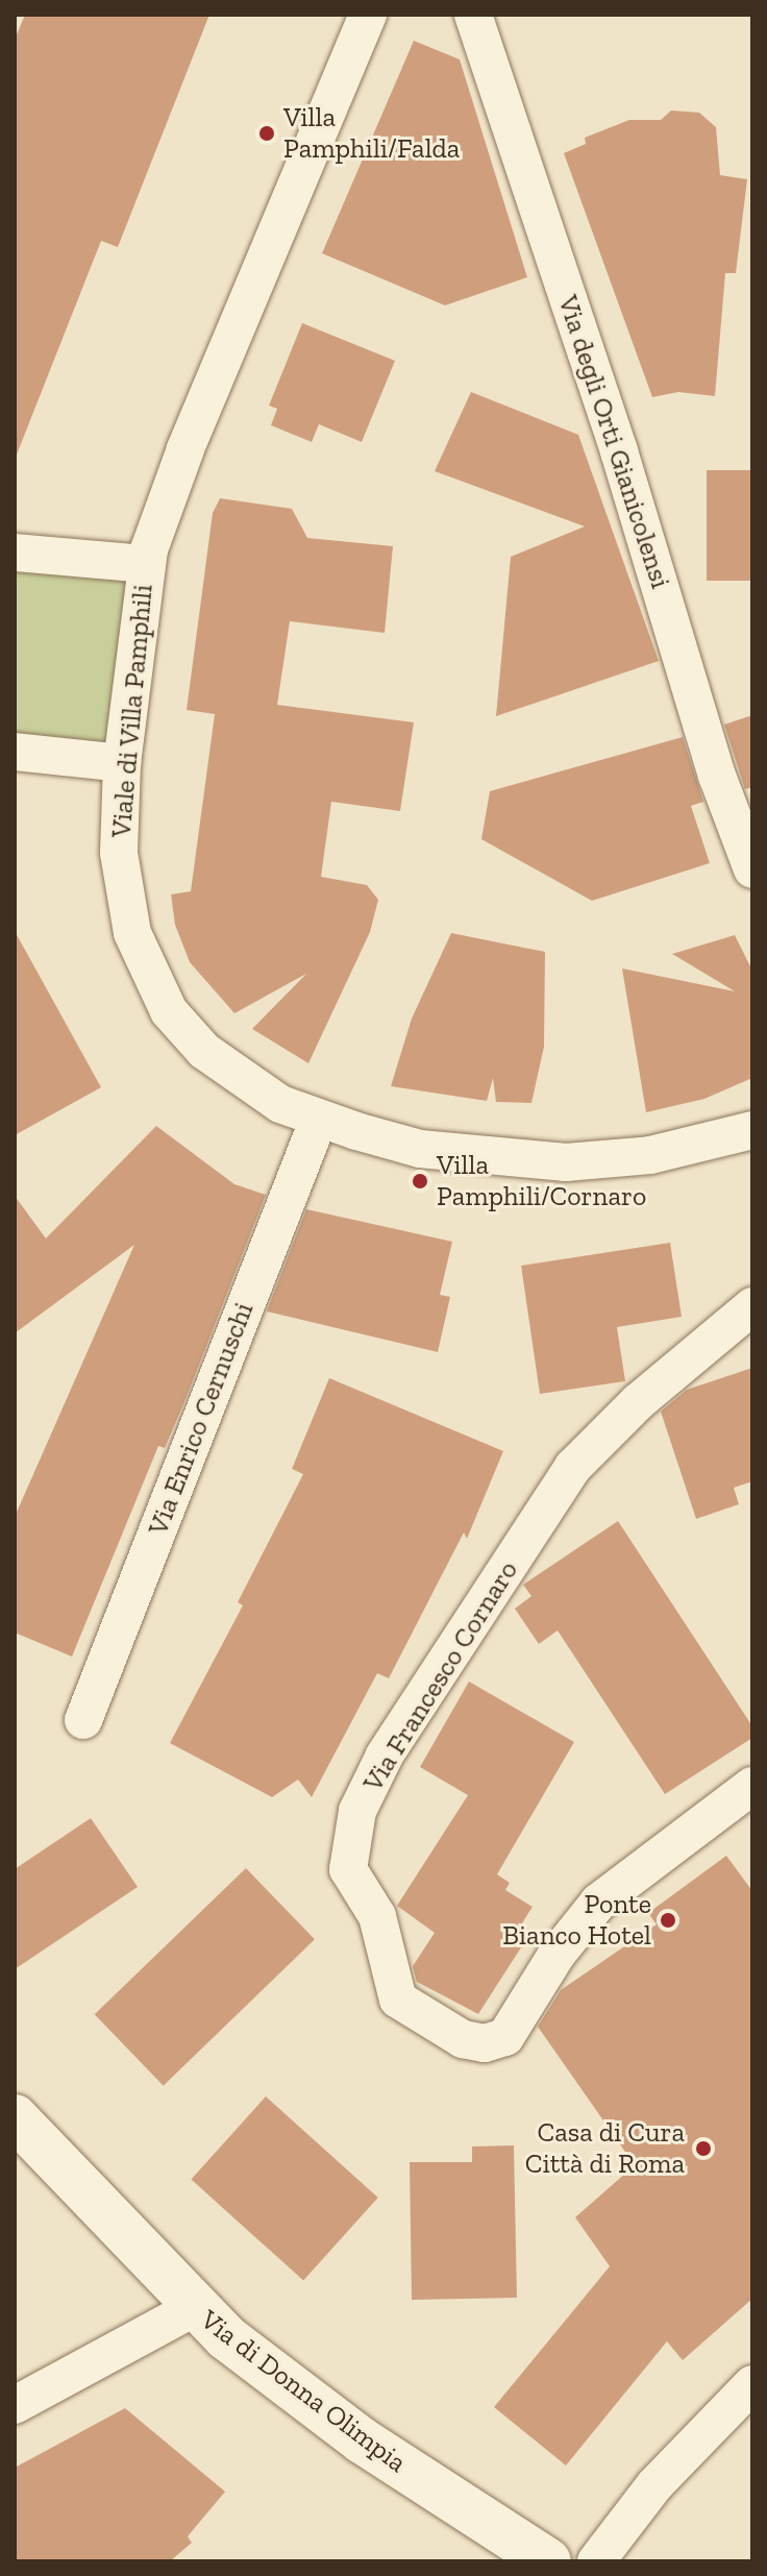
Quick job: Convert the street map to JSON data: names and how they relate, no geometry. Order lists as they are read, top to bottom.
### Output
{
  "streets": {
    "street": [
      "Via degli Orti Gianicolensi",
      "Viale di Villa Pamphili",
      "Via Enrico Cernuschi",
      "Via Francesco Cornaro",
      "Via di Donna Olimpia"
    ]
  },
  "crossings": [
    ["Viale di Villa Pamphili", "Via Enrico Cernuschi"]
  ],
  "places": [
    "Villa Pamphili/Falda",
    "Villa Pamphili/Cornaro",
    "Ponte Bianco Hotel",
    "Casa di Cura Città di Roma"
  ]
}
